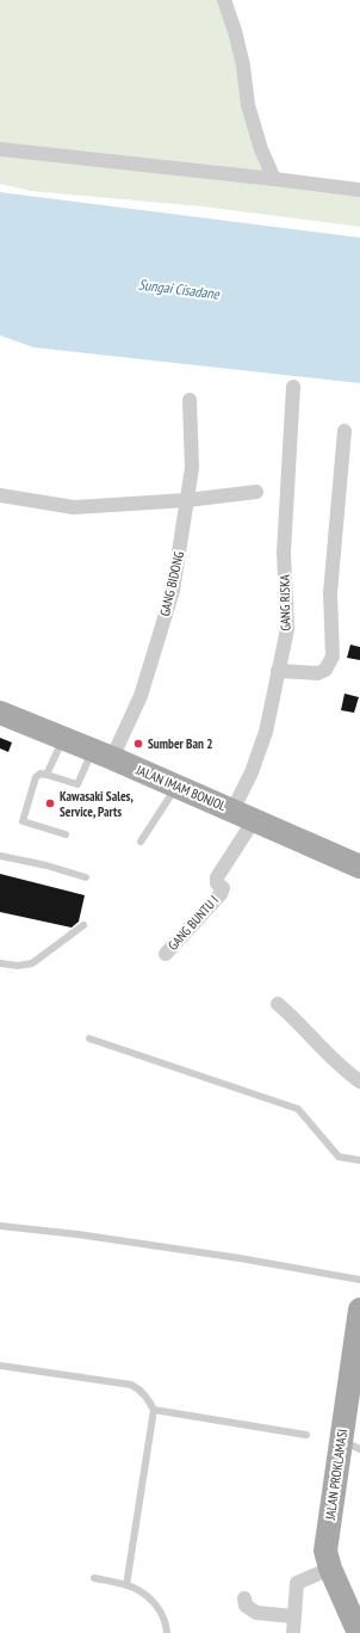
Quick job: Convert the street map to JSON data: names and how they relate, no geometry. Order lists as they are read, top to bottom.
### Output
{
  "streets": {
    "main road": ["JALAN IMAM BONJOL", "JALAN PROKLAMASI"],
    "street": ["GANG BIDONG", "GANG RISKA", "GANG BUNTU I"]
  },
  "crossings": [
    ["GANG BIDONG", "JALAN IMAM BONJOL"],
    ["GANG RISKA", "JALAN IMAM BONJOL"],
    ["GANG RISKA", "GANG BUNTU I"],
    ["JALAN IMAM BONJOL", "GANG BUNTU I"]
  ],
  "water": ["Sungai Cisadane"],
  "places": ["Sumber Ban 2", "Kawasaki Sales, Service, Parts"]
}
